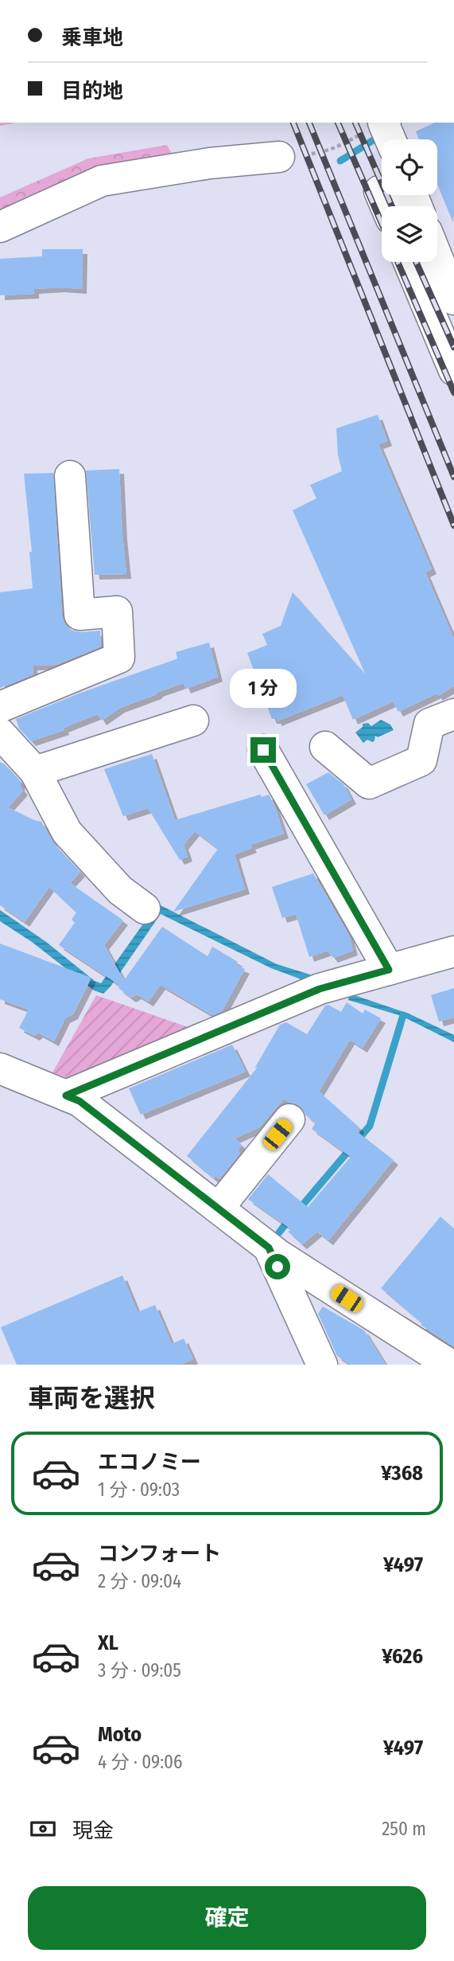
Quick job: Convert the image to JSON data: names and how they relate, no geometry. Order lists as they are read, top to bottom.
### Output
{
  "page": {
    "banner": ["乗車地", "目的地"],
    "bubble": "1 分",
    "heading": "車両を選択",
    "list": [
      {
        "name": "エコノミー",
        "note": "1 分 · 09:03",
        "value": "¥368"
      },
      {
        "name": "コンフォート",
        "note": "2 分 · 09:04",
        "value": "¥497"
      },
      {
        "name": "XL",
        "note": "3 分 · 09:05",
        "value": "¥626"
      },
      {
        "name": "Moto",
        "note": "4 分 · 09:06",
        "value": "¥497"
      }
    ],
    "pay": ["現金", "250 m"],
    "buttons": "確定"
  }
}
